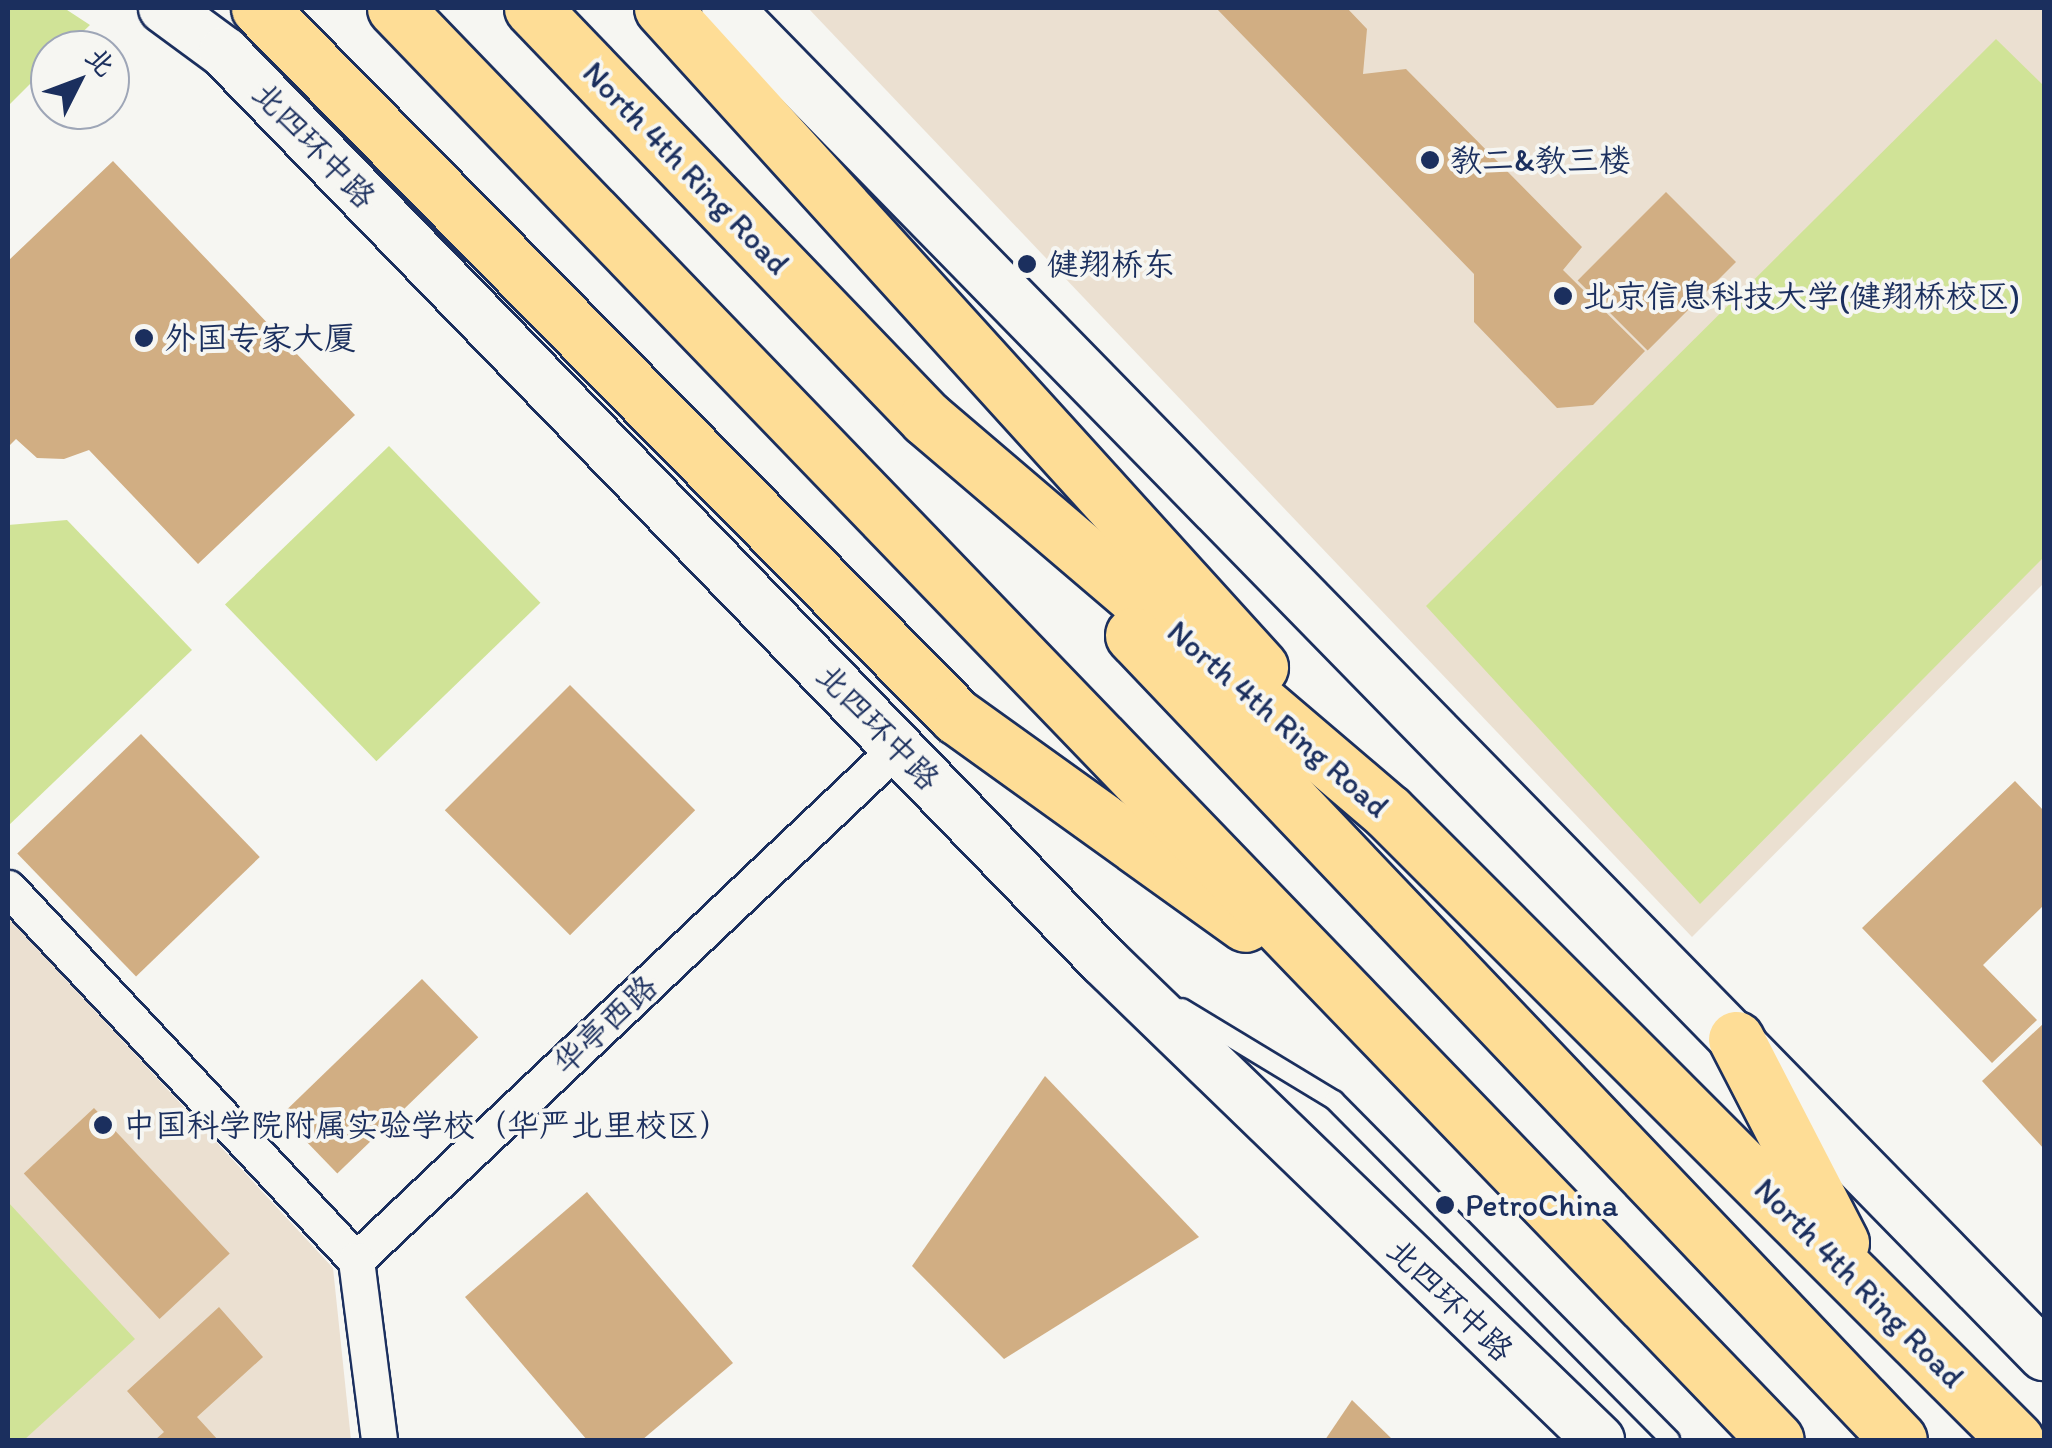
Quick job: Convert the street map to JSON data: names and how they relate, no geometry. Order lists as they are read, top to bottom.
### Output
{
  "streets": {
    "highway": ["North 4th Ring Road"],
    "street": ["北四环中路", "华亭西路"]
  },
  "crossings": [
    ["北四环中路", "华亭西路"]
  ],
  "places": [
    "教二&教三楼",
    "健翔桥东",
    "北京信息科技大学(健翔桥校区)",
    "外国专家大厦",
    "中国科学院附属实验学校（华严北里校区）",
    "PetroChina"
  ],
  "north": "top right"
}
